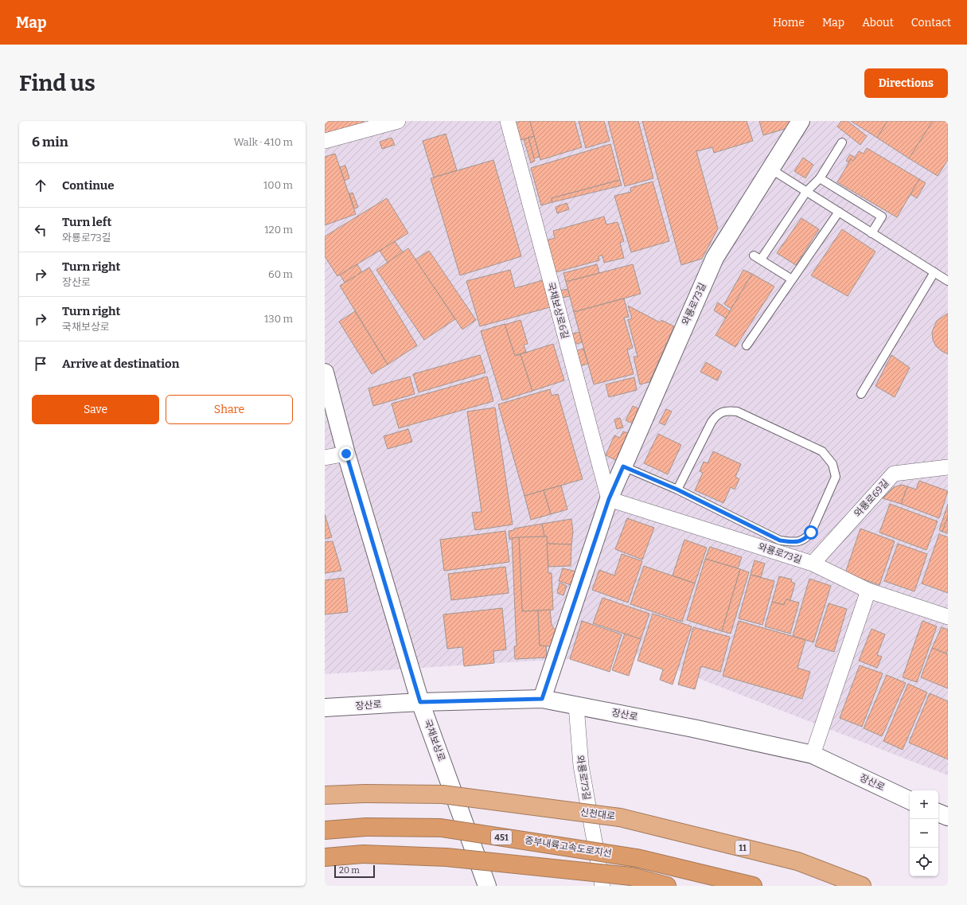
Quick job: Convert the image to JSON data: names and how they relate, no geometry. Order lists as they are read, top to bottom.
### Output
{
  "streets": {
    "highway": [
      "신천대로",
      "451",
      "중부내륙고속도로지선",
      "11"
    ],
    "main road": ["와룡로73길", "장산로", "국채보상로"],
    "street": ["국채보상로6길", "와룡로69길"]
  },
  "crossings": [
    ["와룡로73길", "국채보상로6길"],
    ["와룡로73길", "와룡로69길"],
    ["와룡로73길", "장산로"],
    ["장산로", "국채보상로"]
  ],
  "scale_bar": "20 m",
  "page": {
    "header": "Map",
    "nav": [
      "Home",
      "Map",
      "About",
      "Contact"
    ],
    "buttons": [
      "Directions",
      ["Save", "Share"]
    ],
    "title": "Find us",
    "heading": ["6 min", "Walk · 410 m"],
    "list": [
      ["Continue", "100 m"],
      ["Turn left", "와룡로73길", "120 m"],
      ["Turn right", "장산로", "60 m"],
      ["Turn right", "국채보상로", "130 m"],
      "Arrive at destination"
    ],
    "map_buttons": ["+", "−"],
    "scale": "20 m"
  }
}
